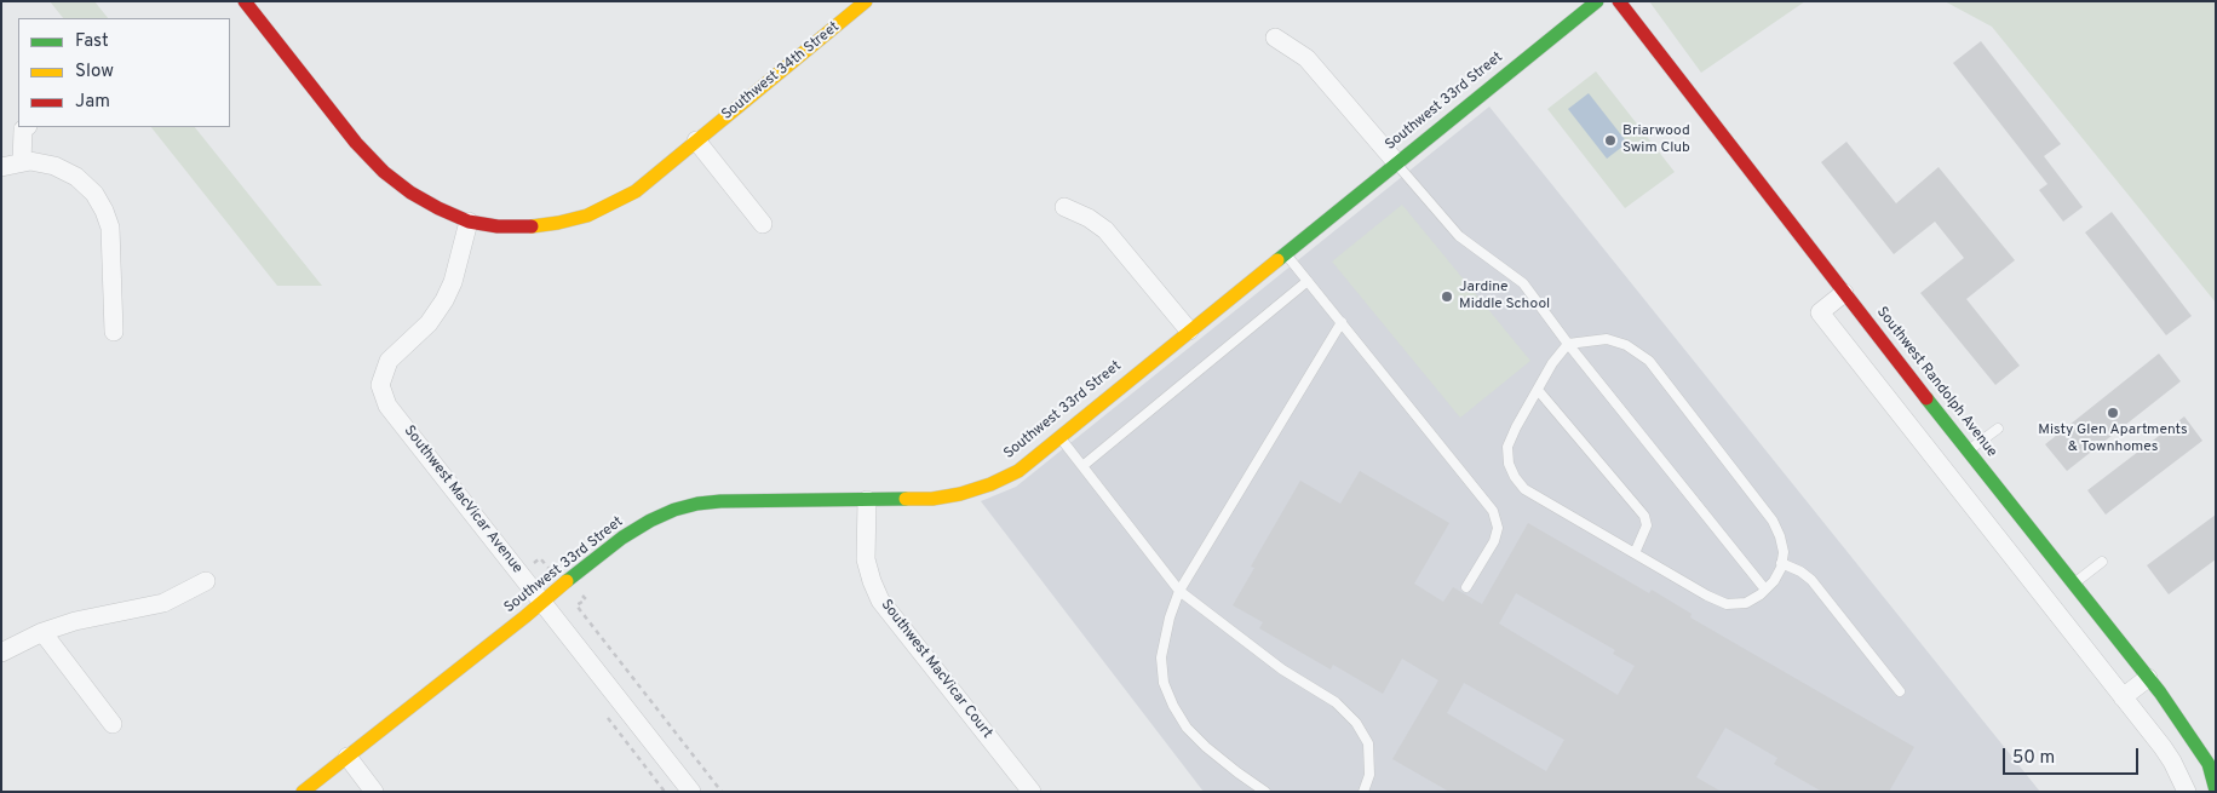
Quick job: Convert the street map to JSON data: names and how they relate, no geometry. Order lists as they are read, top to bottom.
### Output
{
  "streets": {
    "street": [
      "Southwest 34th Street",
      "Southwest 33rd Street",
      "Southwest Randolph Avenue",
      "Southwest MacVicar Avenue",
      "Southwest MacVicar Court"
    ]
  },
  "crossings": [
    ["Southwest 34th Street", "Southwest MacVicar Avenue"],
    ["Southwest 33rd Street", "Southwest MacVicar Avenue"],
    ["Southwest 33rd Street", "Southwest MacVicar Court"]
  ],
  "places": ["Briarwood Swim Club", "Jardine Middle School", "Misty Glen Apartments & Townhomes"],
  "legend": ["Fast", "Slow", "Jam"],
  "scale_bar": "50 m"
}
